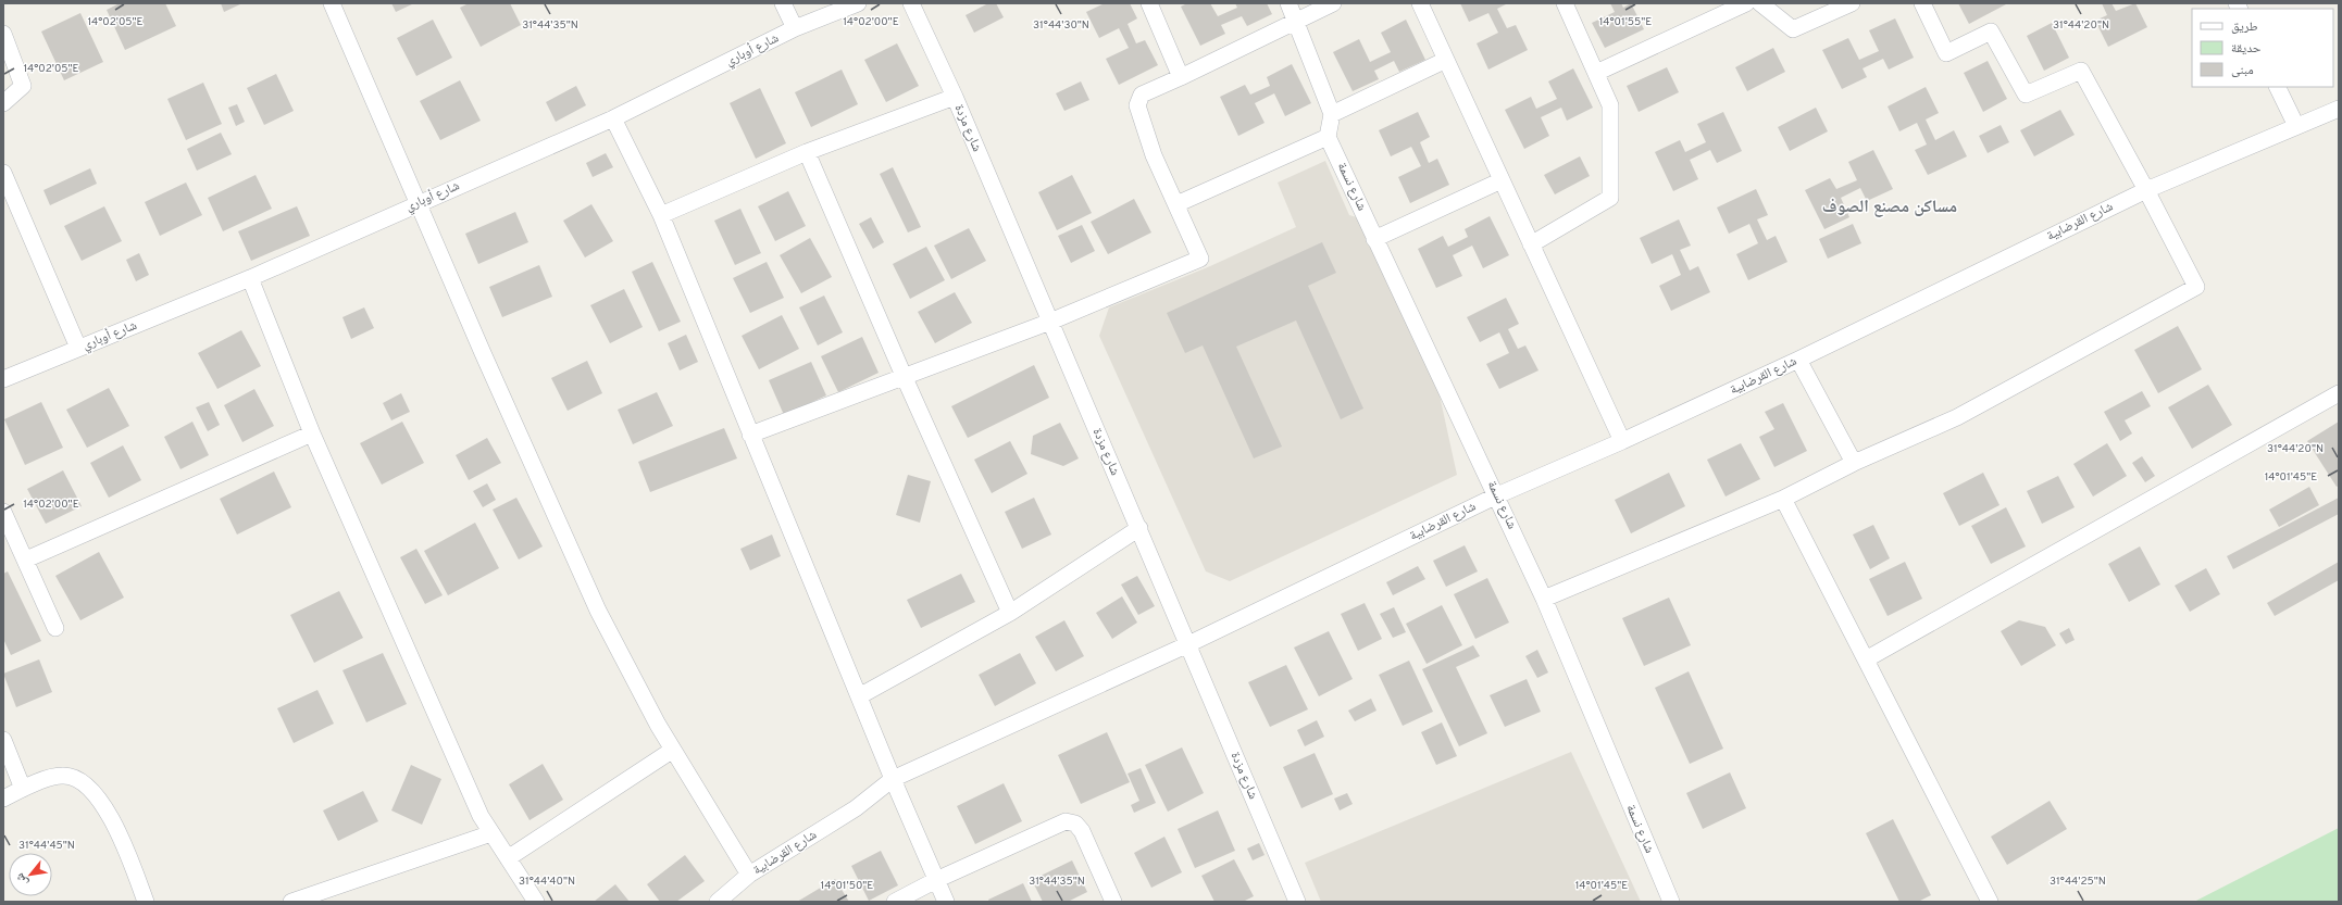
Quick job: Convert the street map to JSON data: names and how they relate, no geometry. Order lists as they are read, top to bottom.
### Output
{
  "streets": {
    "street": [
      "شارع أوباري",
      "شارع مزدة",
      "شارع نسمة",
      "شارع القرضابية"
    ]
  },
  "crossings": [
    ["شارع مزدة", "شارع القرضابية"],
    ["شارع نسمة", "شارع القرضابية"]
  ],
  "districts": ["مساكن مصنع الصوف"],
  "legend": ["طريق", "حديقة", "مبنى"],
  "north": "bottom left",
  "coordinates": [
    "14°02'05\"E",
    "14°02'00\"E",
    "14°01'55\"E",
    "31°44'20\"N",
    "31°44'35\"N",
    "31°44'30\"N",
    "14°01'45\"E",
    "31°44'45\"N",
    "31°44'40\"N",
    "31°44'25\"N",
    "14°01'50\"E"
  ]
}
